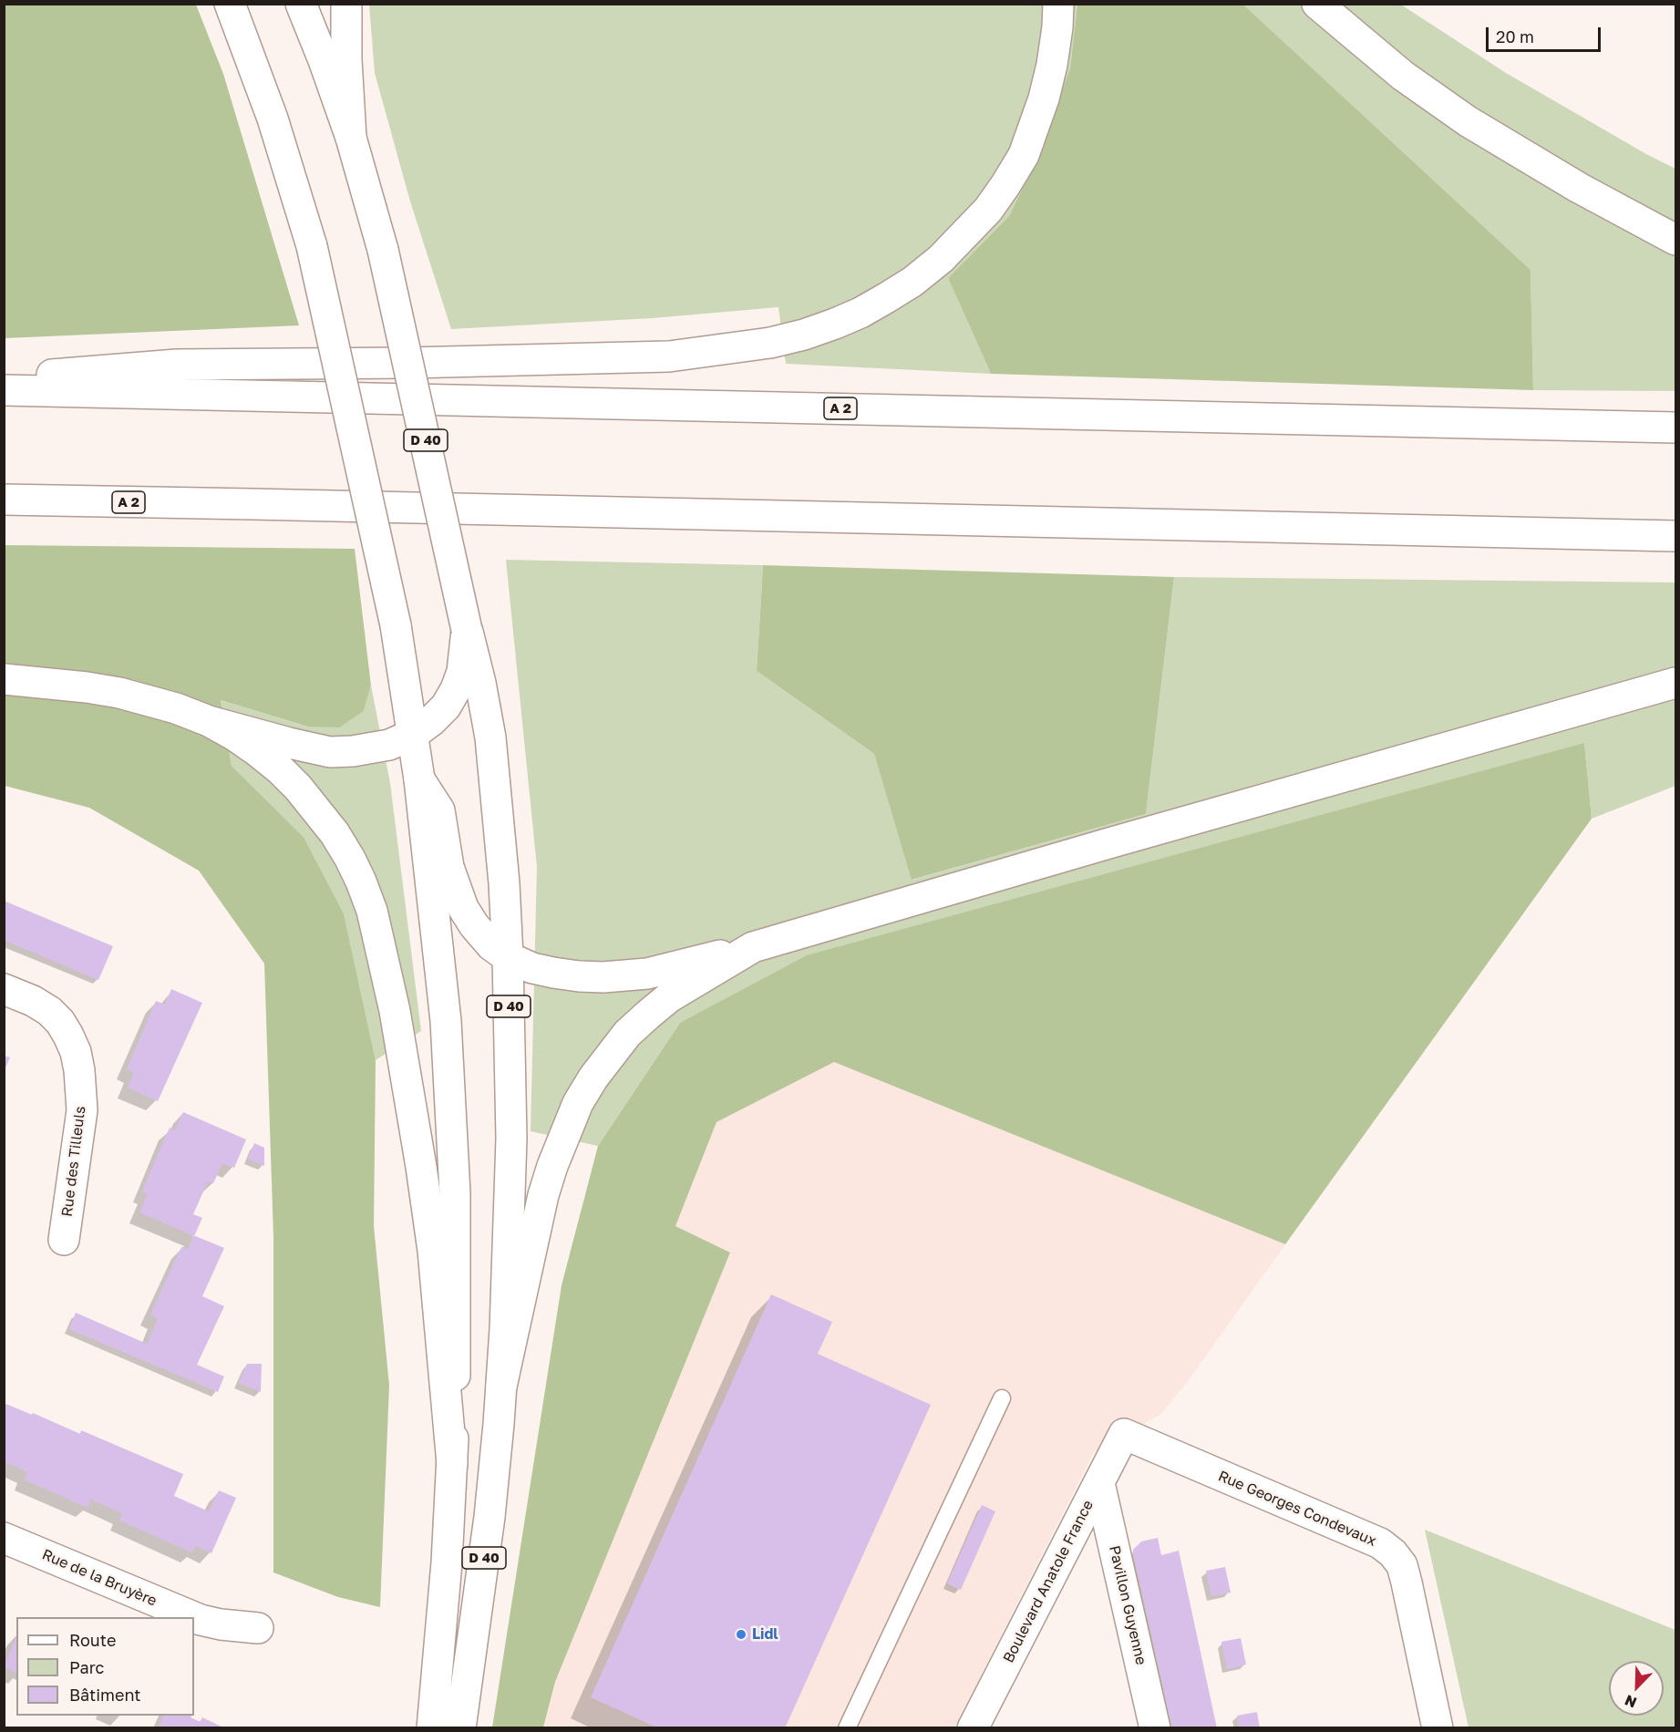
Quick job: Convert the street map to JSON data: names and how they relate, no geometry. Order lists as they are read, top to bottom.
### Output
{
  "streets": {
    "main road": [
      "A 2",
      "D 40",
      "Rue des Tilleuls",
      "Rue Georges Condevaux",
      "Rue de la Bruyère",
      "Boulevard Anatole France",
      "Pavillon Guyenne"
    ]
  },
  "crossings": [
    ["Rue Georges Condevaux", "Boulevard Anatole France"],
    ["Boulevard Anatole France", "Pavillon Guyenne"]
  ],
  "places": ["Lidl"],
  "legend": ["Route", "Parc", "Bâtiment"],
  "scale_bar": "20 m",
  "north": "bottom left"
}
